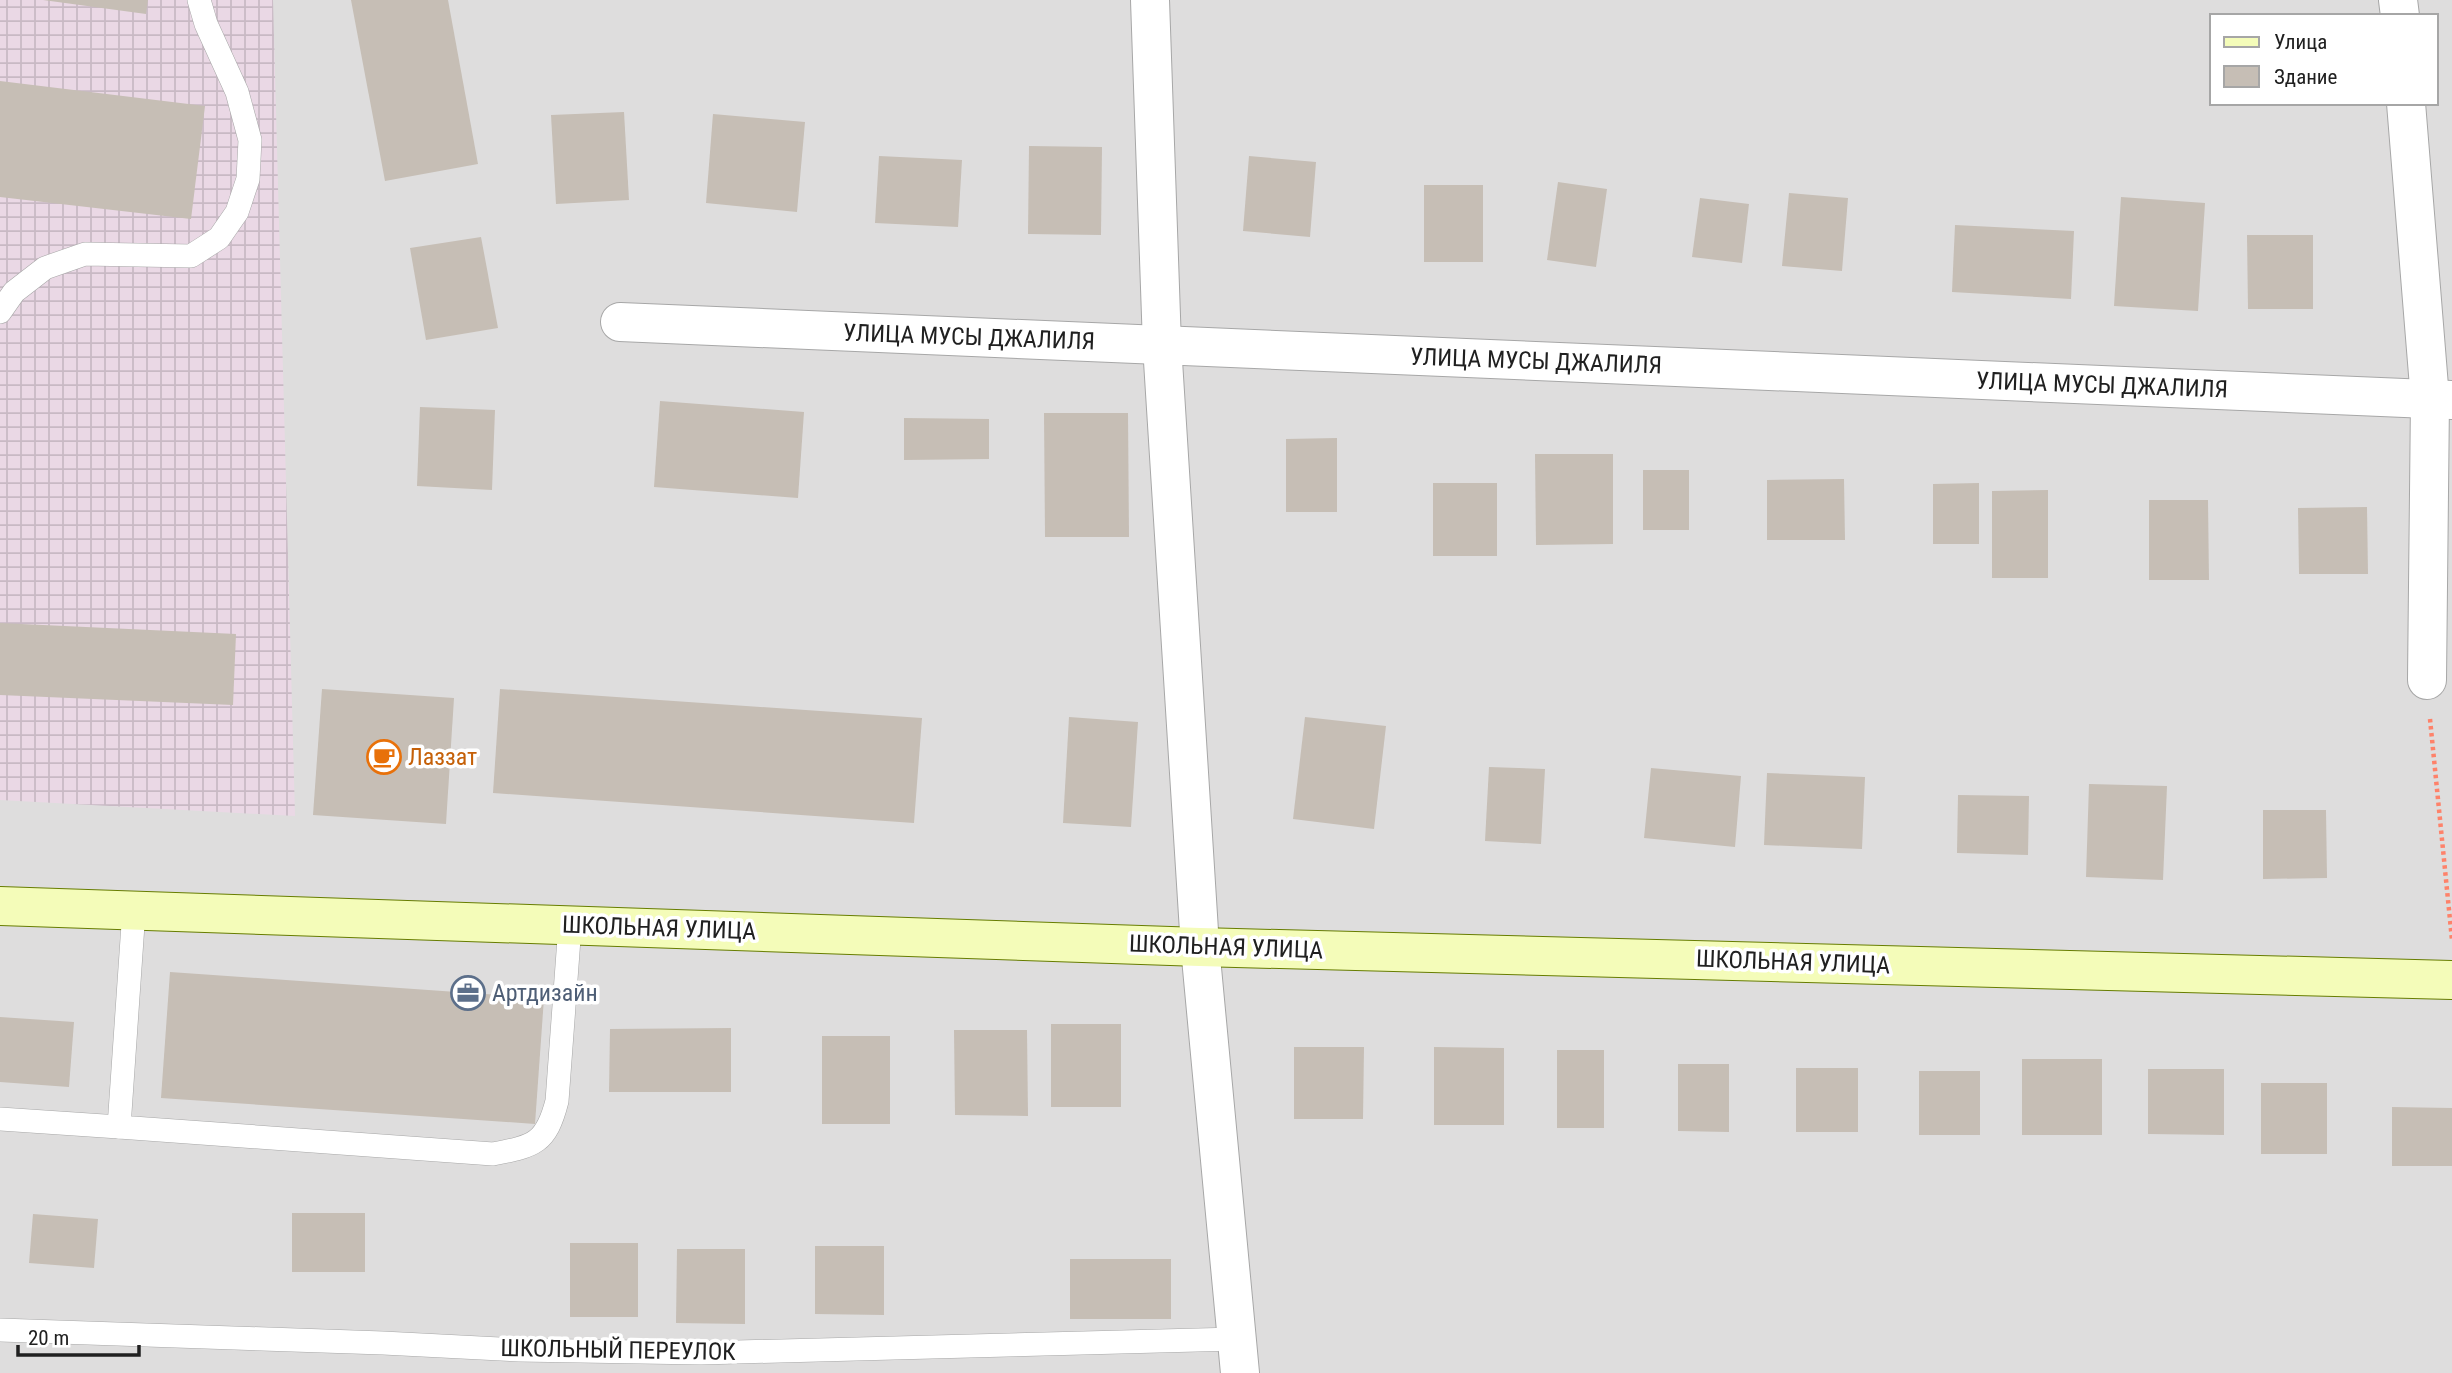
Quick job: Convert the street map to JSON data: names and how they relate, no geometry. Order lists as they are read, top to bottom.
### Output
{
  "streets": {
    "street": ["УЛИЦА МУСЫ ДЖАЛИЛЯ", "ШКОЛЬНАЯ УЛИЦА"],
    "lane": ["ШКОЛЬНЫЙ ПЕРЕУЛОК"]
  },
  "places": {
    "cafe": ["Лаззат"],
    "office": ["Артдизайн"]
  },
  "legend": ["Улица", "Здание"],
  "scale_bar": "20 m"
}
